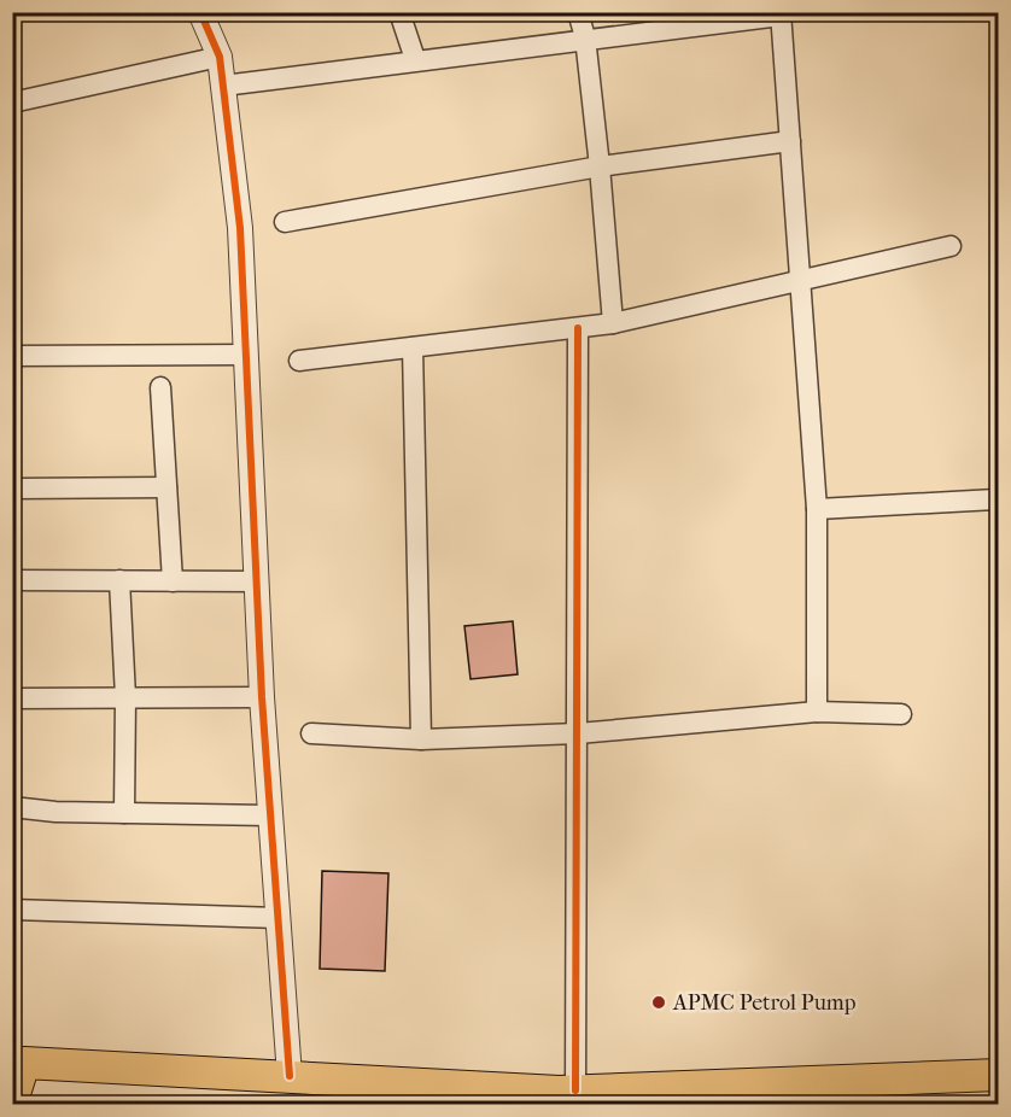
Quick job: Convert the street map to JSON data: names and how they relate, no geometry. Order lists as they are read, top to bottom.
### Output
{
  "places": ["APMC Petrol Pump"]
}
